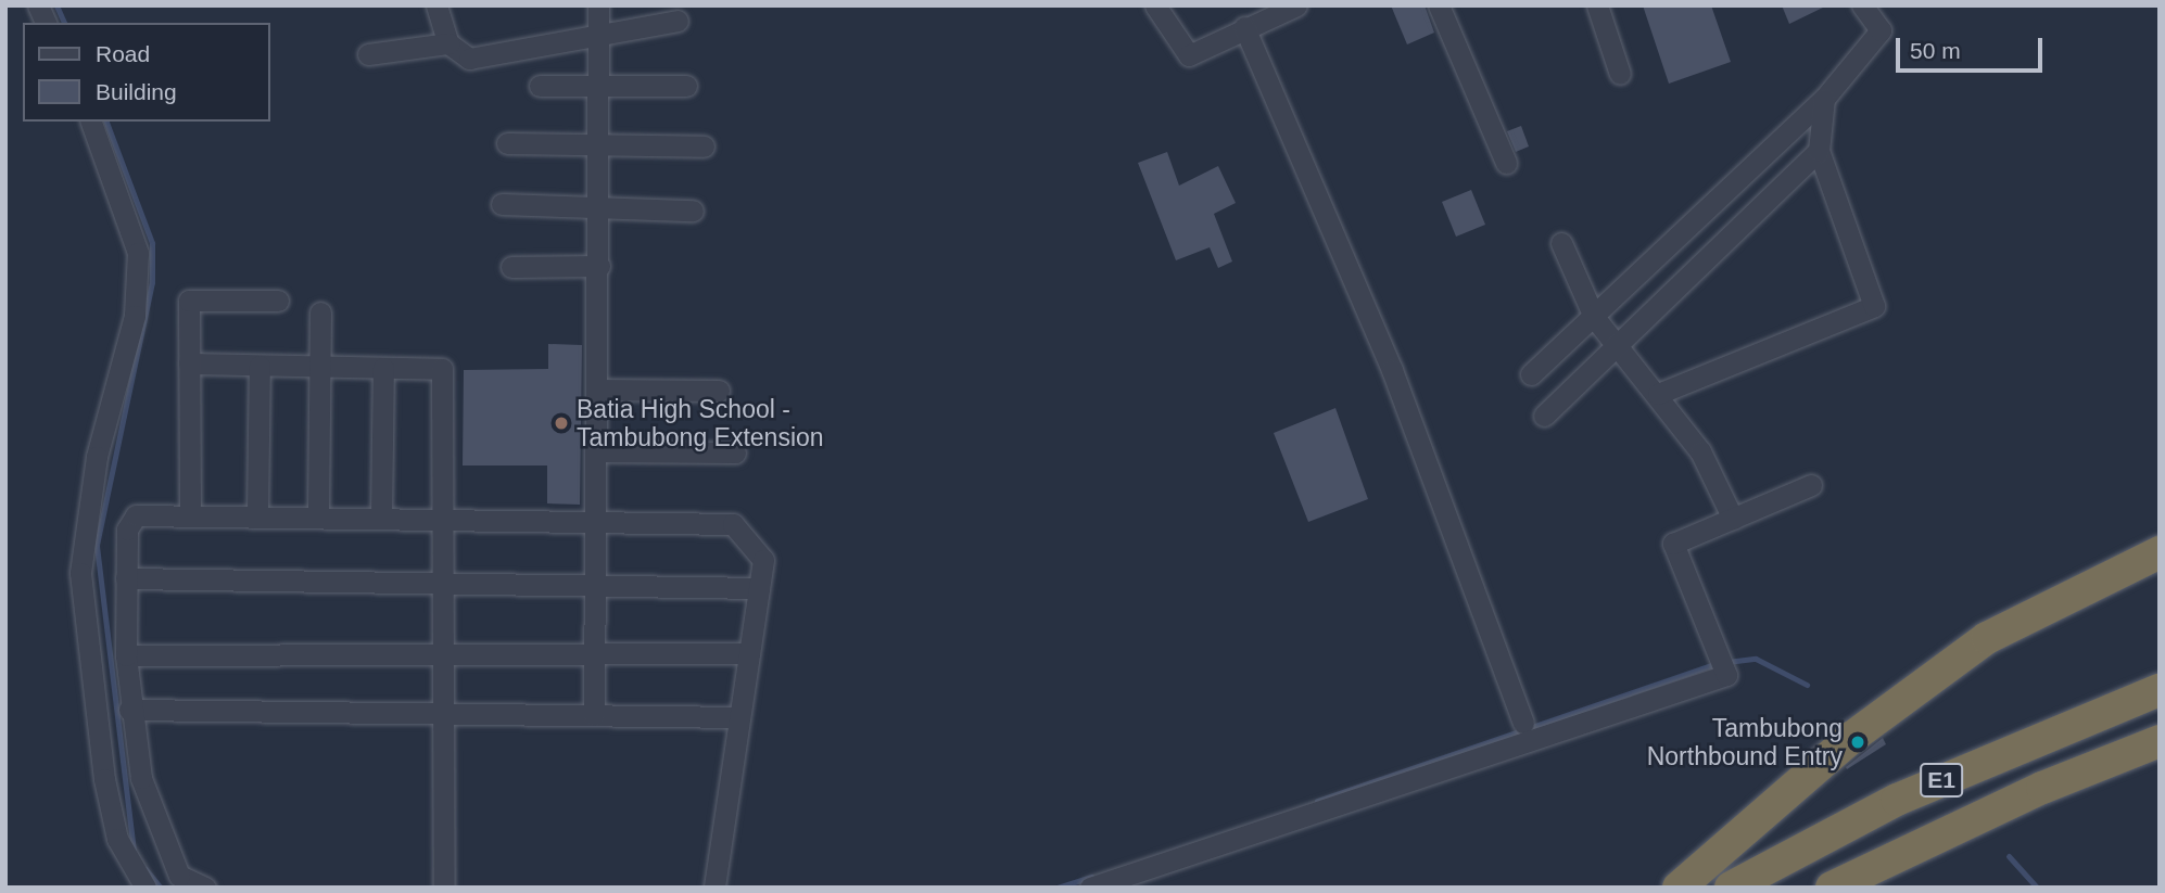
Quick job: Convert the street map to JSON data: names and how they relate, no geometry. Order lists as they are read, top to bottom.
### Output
{
  "streets": {
    "highway": ["E1"]
  },
  "places": ["Batia High School - Tambubong Extension", "Tambubong Northbound Entry"],
  "legend": ["Road", "Building"],
  "scale_bar": "50 m"
}
